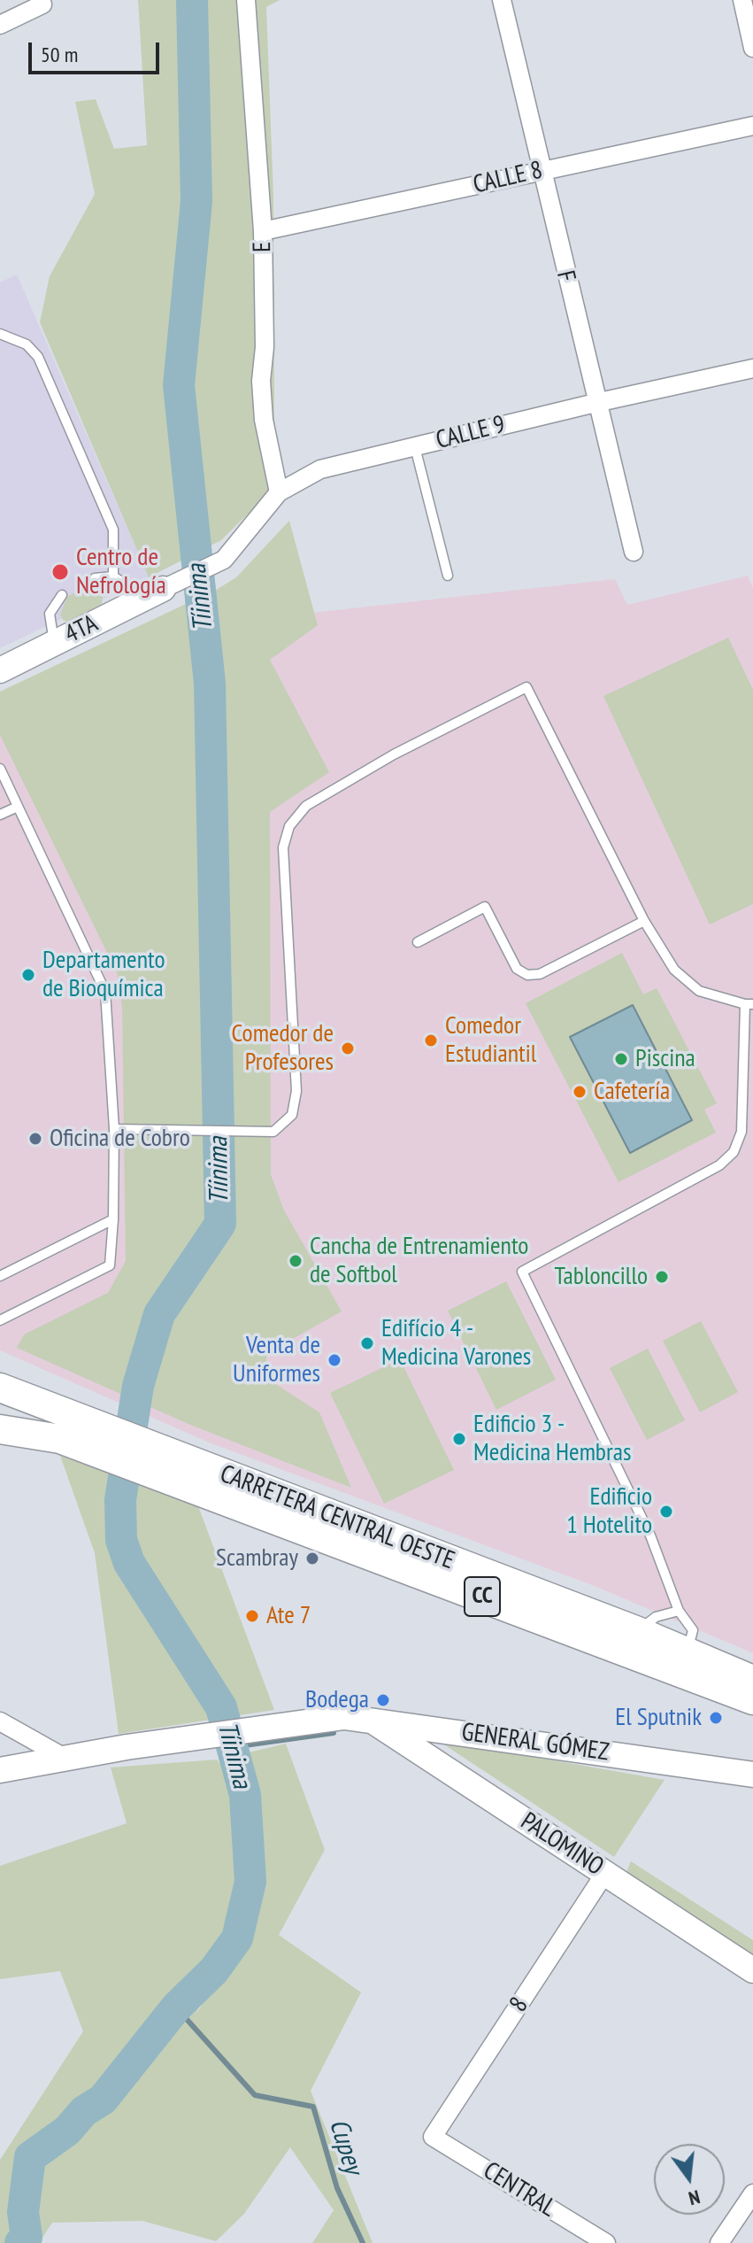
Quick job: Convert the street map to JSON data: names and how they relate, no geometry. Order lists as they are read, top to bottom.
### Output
{
  "streets": {
    "main road": [
      "4TA",
      "CARRETERA CENTRAL OESTE",
      "CC",
      "GENERAL GÓMEZ",
      "PALOMINO"
    ],
    "street": [
      "CALLE 8",
      "E",
      "F",
      "CALLE 9",
      "8",
      "CENTRAL"
    ]
  },
  "crossings": [
    ["CALLE 8", "E"],
    ["CALLE 8", "F"],
    ["E", "CALLE 9"],
    ["F", "CALLE 9"],
    ["CALLE 9", "4TA"],
    ["GENERAL GÓMEZ", "PALOMINO"],
    ["PALOMINO", "8"],
    ["8", "CENTRAL"]
  ],
  "water": ["Tíinima", "Cupey"],
  "places": [
    "Centro de Nefrología",
    "Departamento de Bioquímica",
    "Comedor Estudiantil",
    "Comedor de Profesores",
    "Piscina",
    "Cafetería",
    "Oficina de Cobro",
    "Cancha de Entrenamiento de Softbol",
    "Tabloncillo",
    "Edifício 4 - Medicina Varones",
    "Venta de Uniformes",
    "Edificio 3 - Medicina Hembras",
    "Edificio 1 Hotelito",
    "Scambray",
    "Ate 7",
    "Bodega",
    "El Sputnik"
  ],
  "scale_bar": "50 m",
  "north": "bottom"
}
